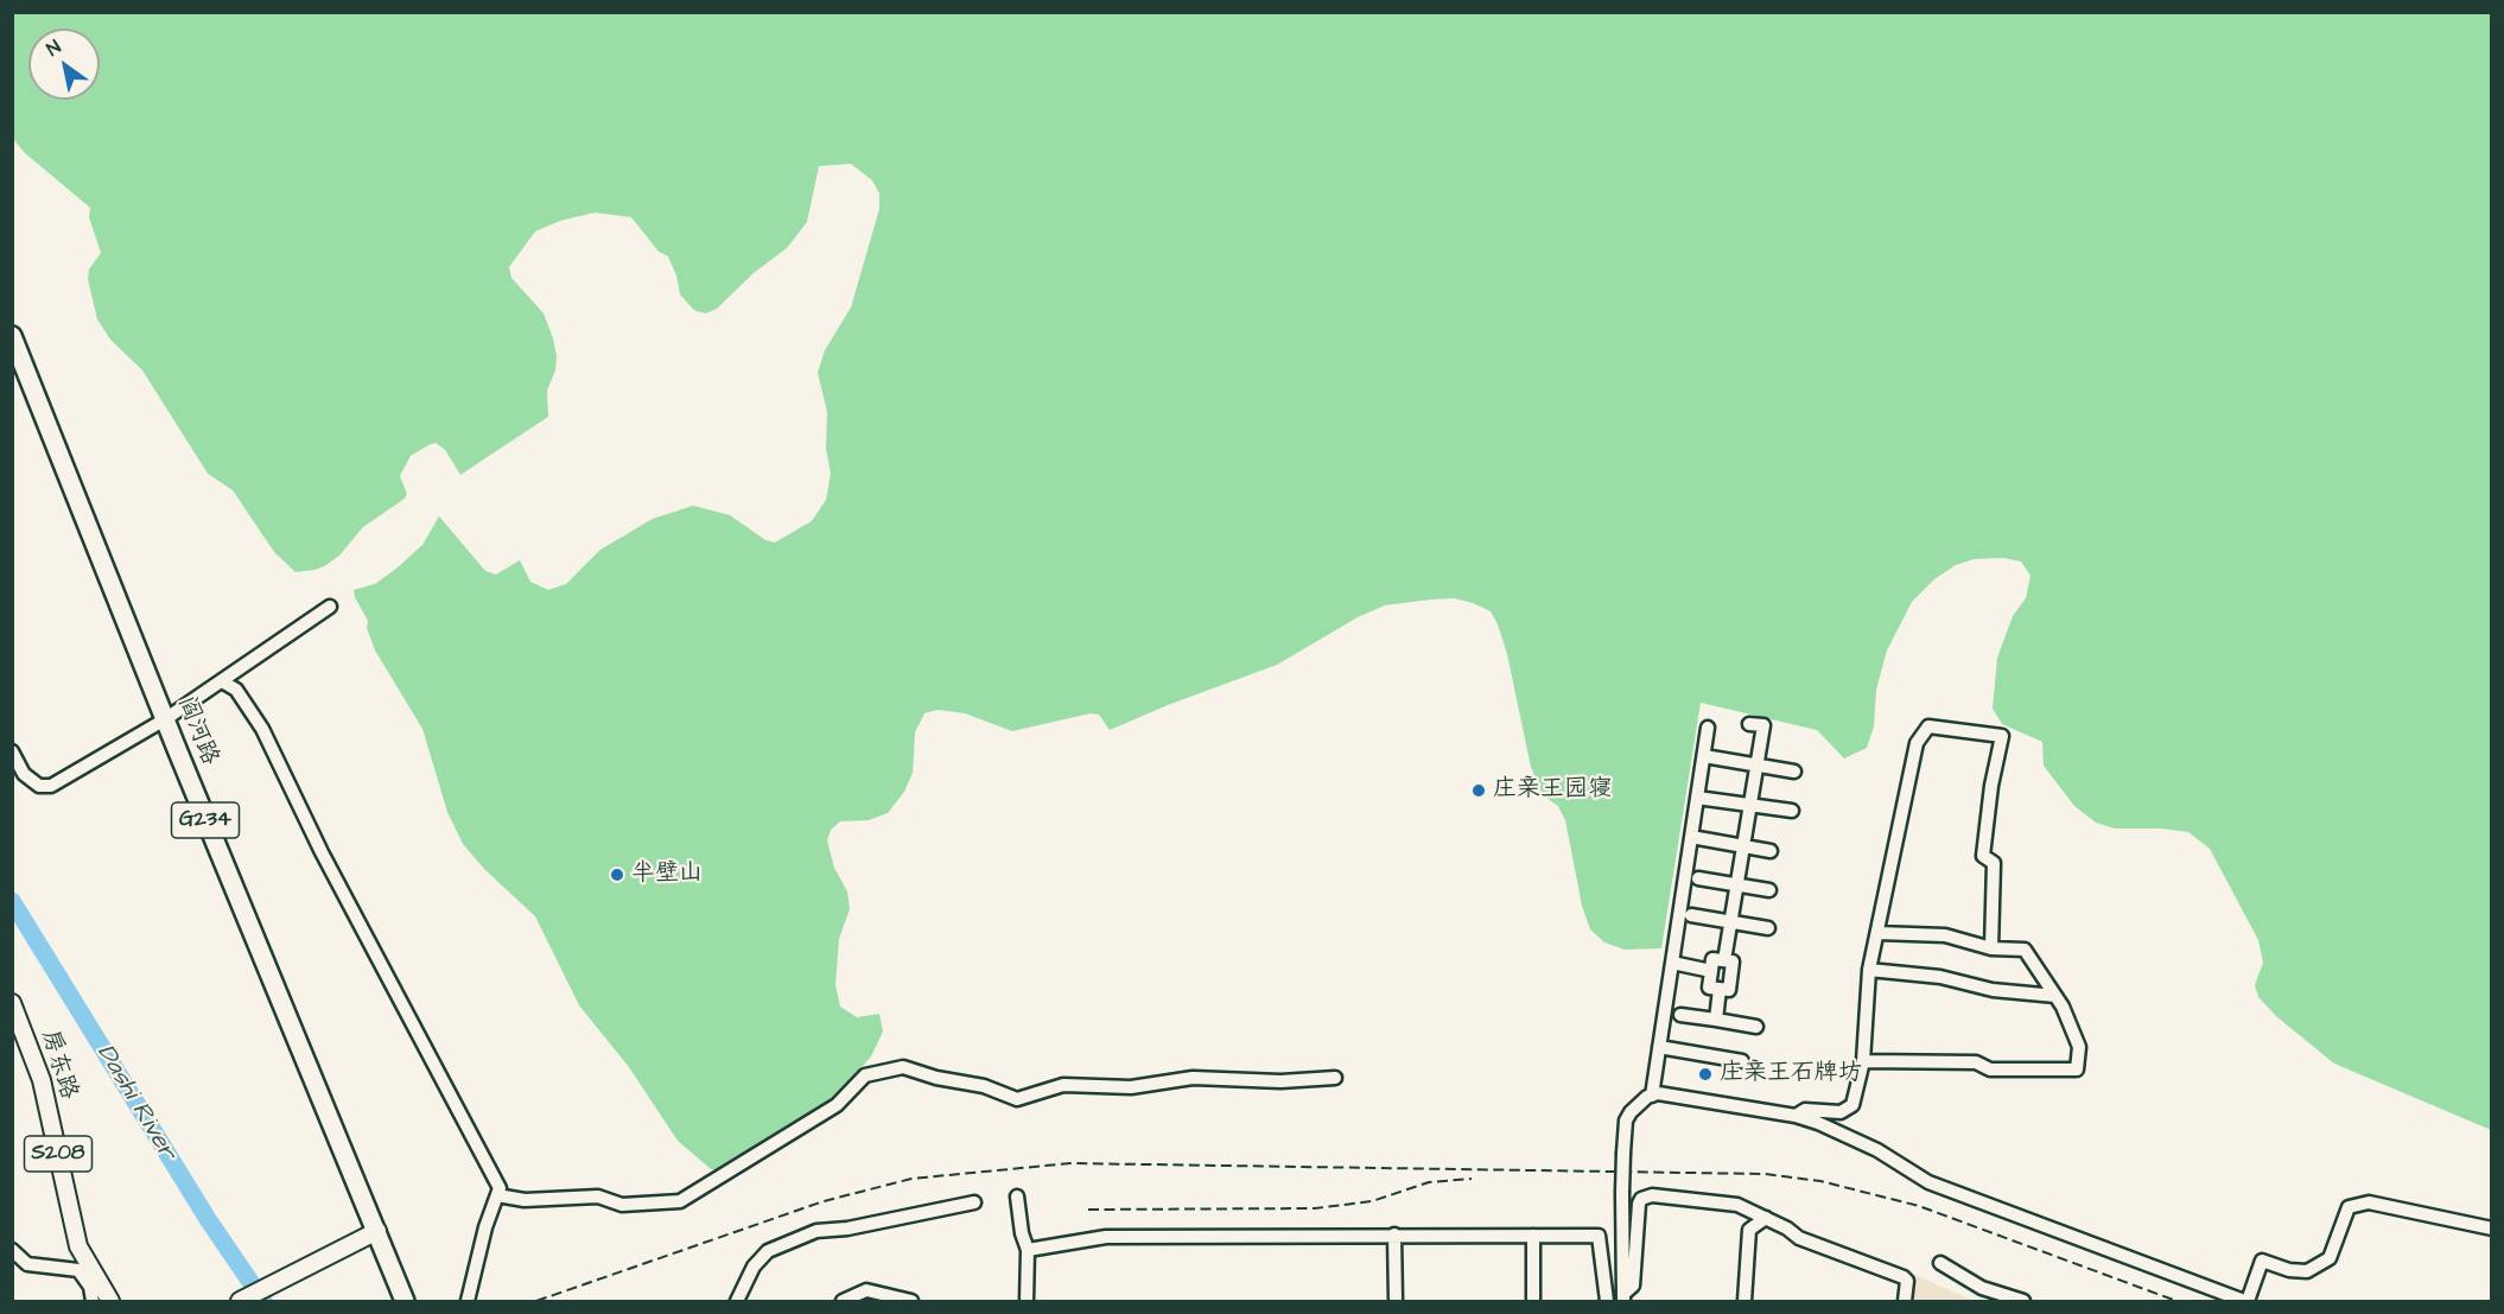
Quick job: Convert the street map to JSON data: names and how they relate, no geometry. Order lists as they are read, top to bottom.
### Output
{
  "streets": {
    "highway": ["阎河路", "G234"],
    "main road": ["房东路", "S208"]
  },
  "water": ["Dashi River"],
  "places": ["庄亲王园寝", "半壁山", "庄亲王石牌坊"],
  "north": "top left"
}
